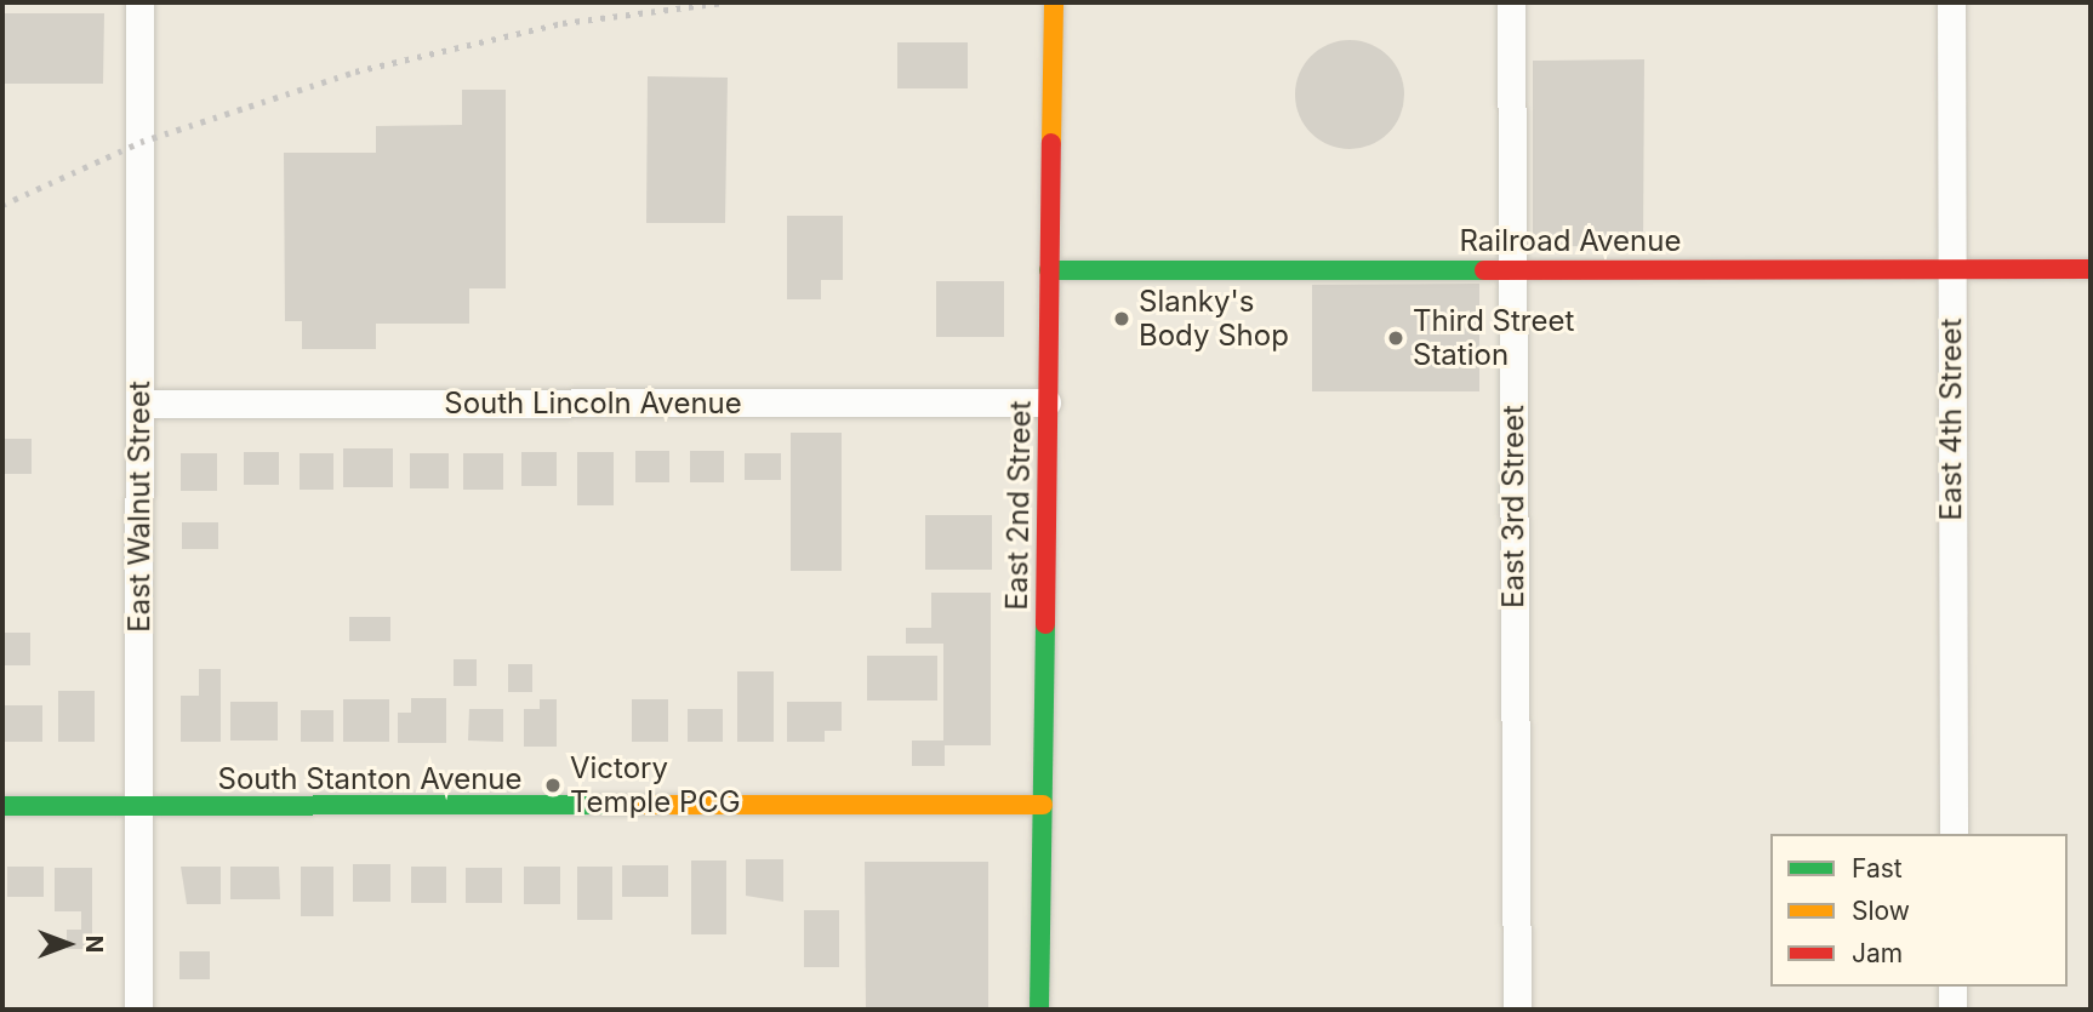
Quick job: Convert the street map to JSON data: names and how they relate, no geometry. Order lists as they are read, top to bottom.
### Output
{
  "streets": {
    "street": [
      "Railroad Avenue",
      "South Lincoln Avenue",
      "East 4th Street",
      "East 2nd Street",
      "East Walnut Street",
      "East 3rd Street",
      "South Stanton Avenue"
    ]
  },
  "crossings": [
    ["Railroad Avenue", "East 4th Street"],
    ["Railroad Avenue", "East 2nd Street"],
    ["Railroad Avenue", "East 3rd Street"],
    ["South Lincoln Avenue", "East 2nd Street"],
    ["South Lincoln Avenue", "East Walnut Street"],
    ["East 2nd Street", "South Stanton Avenue"],
    ["East Walnut Street", "South Stanton Avenue"]
  ],
  "places": ["Slanky's Body Shop", "Third Street Station", "Victory Temple PCG"],
  "legend": ["Fast", "Slow", "Jam"],
  "north": "right"
}
